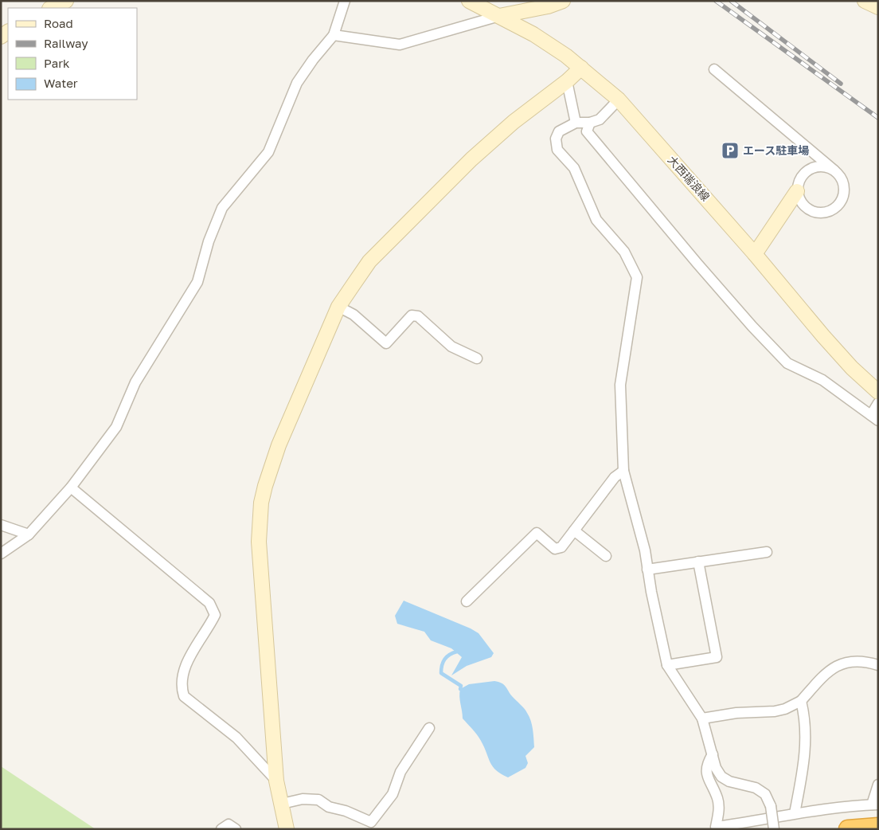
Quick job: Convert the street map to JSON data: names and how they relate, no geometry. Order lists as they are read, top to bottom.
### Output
{
  "streets": {
    "street": ["大西瑞浪線"]
  },
  "places": {
    "parking": ["エース駐車場"]
  },
  "legend": [
    "Road",
    "Railway",
    "Park",
    "Water"
  ]
}
